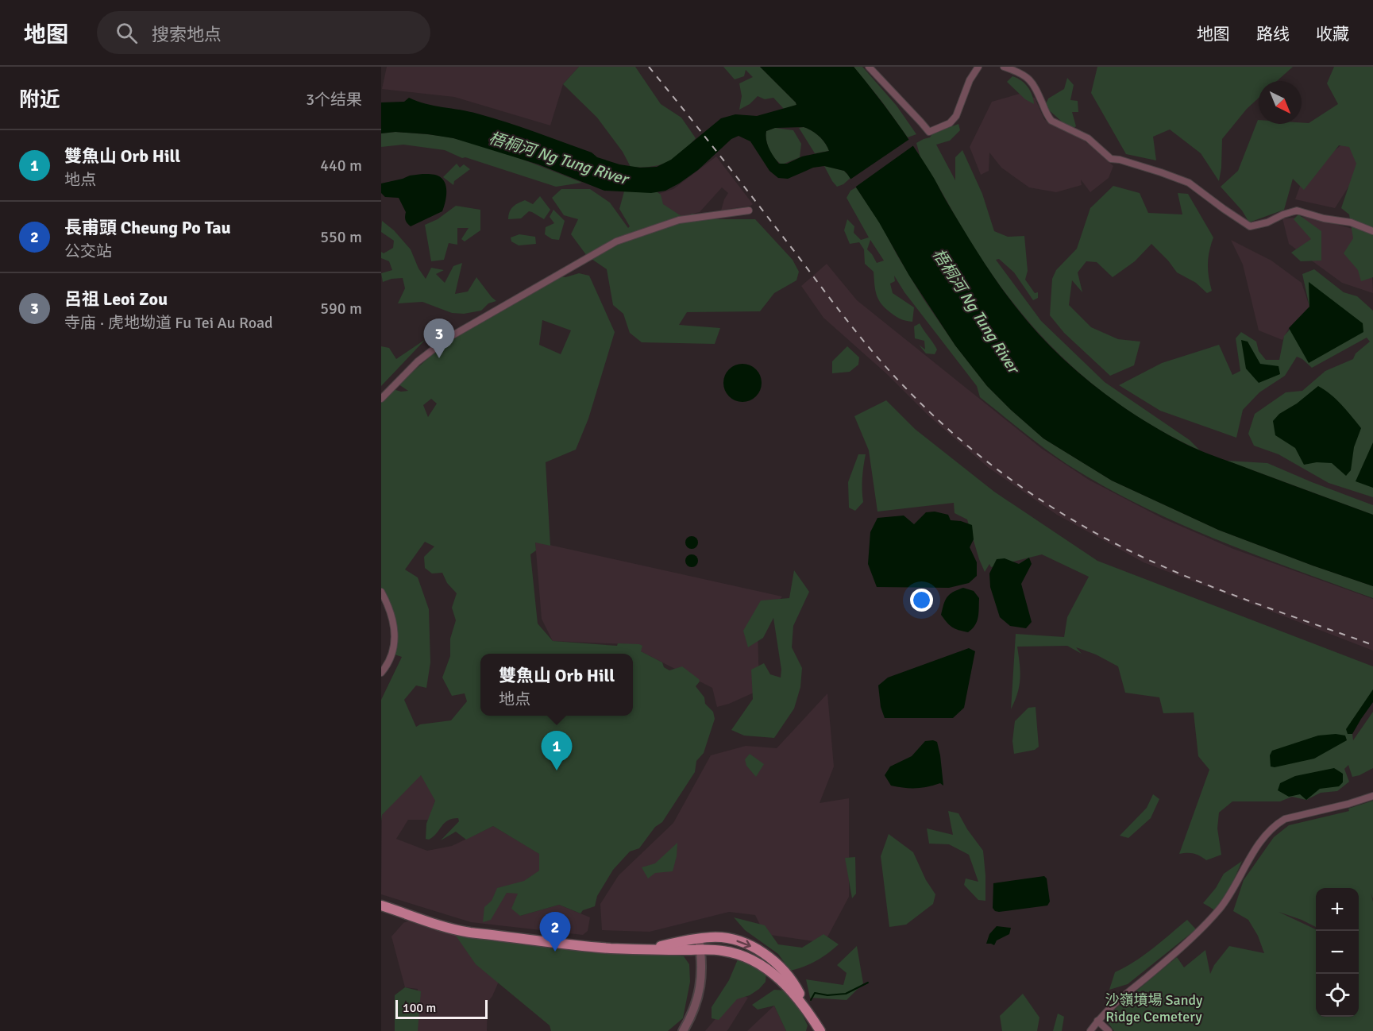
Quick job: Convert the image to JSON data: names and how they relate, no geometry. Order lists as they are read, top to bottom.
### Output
{
  "water": ["梧桐河 Ng Tung River"],
  "parks": ["沙嶺墳場 Sandy Ridge Cemetery"],
  "scale_bar": "100 m",
  "north": "bottom right",
  "page": {
    "header": "地图",
    "search": "搜索地点",
    "nav": ["地图", "路线", "收藏"],
    "heading": ["附近", "3个结果"],
    "list": [
      {
        "mark": "1",
        "name": "雙魚山 Orb Hill",
        "note": "地点",
        "value": "440 m"
      },
      {
        "mark": "2",
        "name": "長甫頭 Cheung Po Tau",
        "note": "公交站",
        "value": "550 m"
      },
      {
        "mark": "3",
        "name": "呂祖 Leoi Zou",
        "note": "寺庙 · 虎地坳道 Fu Tei Au Road",
        "value": "590 m"
      }
    ],
    "pins": ["3", "1", "2"],
    "popup": ["雙魚山 Orb Hill", "地点"],
    "map_buttons": ["+", "−"],
    "scale": "100 m"
  }
}
